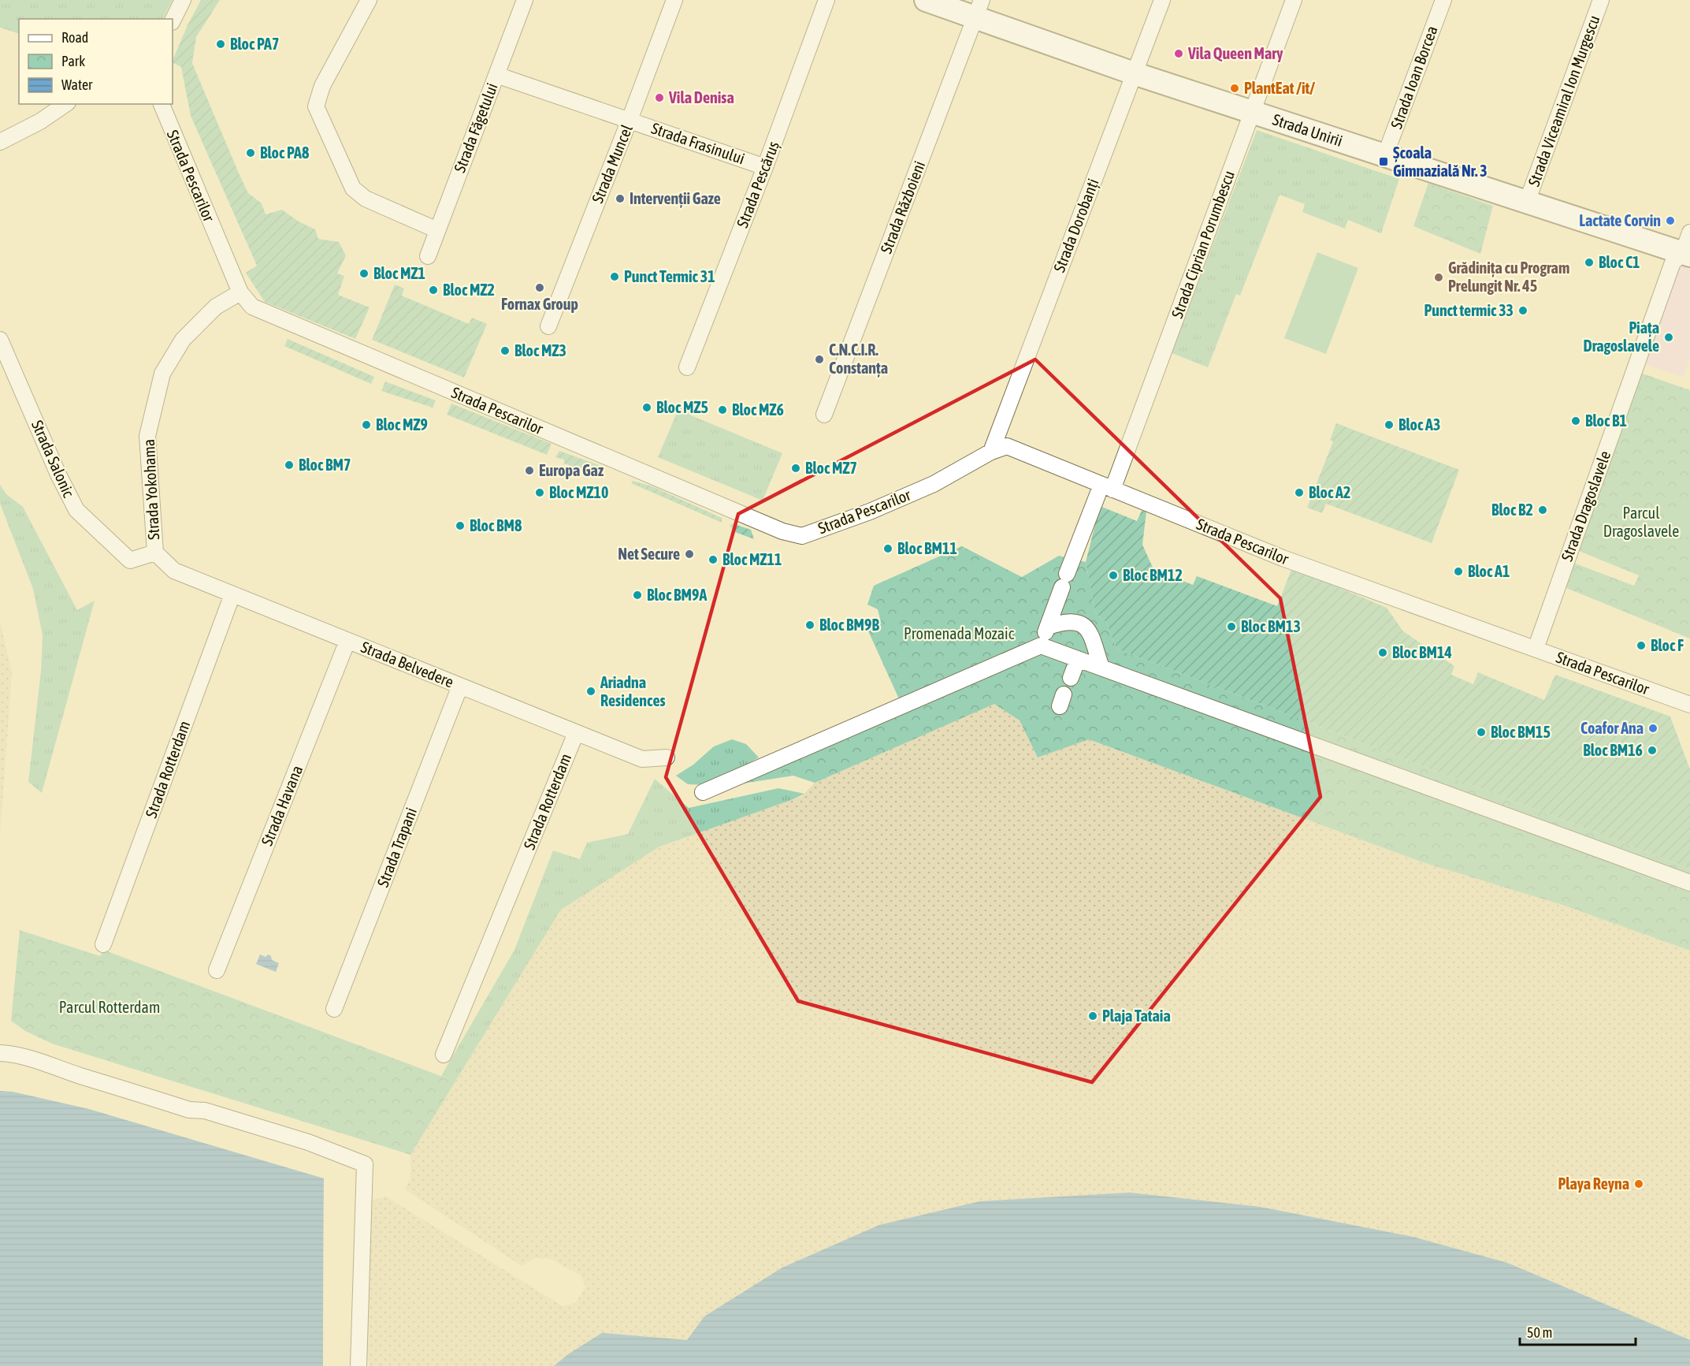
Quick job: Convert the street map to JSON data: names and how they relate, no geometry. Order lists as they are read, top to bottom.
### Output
{
  "streets": {
    "street": [
      "Strada Ioan Borcea",
      "Strada Viceamiral Ion Murgescu",
      "Strada Făgetului",
      "Strada Unirii",
      "Strada Frasinului",
      "Strada Muncel",
      "Strada Pescarilor",
      "Strada Pescăruș",
      "Strada Războieni",
      "Strada Dorobanți",
      "Strada Ciprian Porumbescu",
      "Strada Salonic",
      "Strada Yokohama",
      "Strada Dragoslavele",
      "Strada Belvedere",
      "Strada Rotterdam",
      "Strada Havana",
      "Strada Trapani"
    ]
  },
  "crossings": [
    ["Strada Ioan Borcea", "Strada Unirii"],
    ["Strada Viceamiral Ion Murgescu", "Strada Unirii"],
    ["Strada Făgetului", "Strada Frasinului"],
    ["Strada Unirii", "Strada Războieni"],
    ["Strada Unirii", "Strada Dorobanți"],
    ["Strada Unirii", "Strada Ciprian Porumbescu"],
    ["Strada Unirii", "Strada Dragoslavele"],
    ["Strada Frasinului", "Strada Muncel"],
    ["Strada Frasinului", "Strada Pescăruș"],
    ["Strada Pescarilor", "Strada Dorobanți"],
    ["Strada Pescarilor", "Strada Ciprian Porumbescu"],
    ["Strada Pescarilor", "Strada Yokohama"],
    ["Strada Pescarilor", "Strada Dragoslavele"],
    ["Strada Salonic", "Strada Yokohama"],
    ["Strada Yokohama", "Strada Belvedere"],
    ["Strada Belvedere", "Strada Rotterdam"],
    ["Strada Belvedere", "Strada Havana"],
    ["Strada Belvedere", "Strada Trapani"]
  ],
  "parks": ["Parcul Dragoslavele", "Promenada Mozaic", "Parcul Rotterdam"],
  "places": {
    "other": [
      "Bloc PA7",
      "Vila Queen Mary",
      "PlantEat /it/",
      "Vila Denisa",
      "Bloc PA8",
      "Intervenții Gaze",
      "Lactate Corvin",
      "Bloc C1",
      "Bloc MZ1",
      "Punct Termic 31",
      "Grădinița cu Program Prelungit Nr. 45",
      "Fornax Group",
      "Bloc MZ2",
      "Punct termic 33",
      "Piața Dragoslavele",
      "Bloc MZ3",
      "C.N.C.I.R. Constanța",
      "Bloc MZ5",
      "Bloc MZ6",
      "Bloc B1",
      "Bloc MZ9",
      "Bloc A3",
      "Bloc BM7",
      "Bloc MZ7",
      "Europa Gaz",
      "Bloc MZ10",
      "Bloc A2",
      "Bloc B2",
      "Bloc BM8",
      "Bloc BM11",
      "Net Secure",
      "Bloc MZ11",
      "Bloc A1",
      "Bloc BM12",
      "Bloc BM9A",
      "Bloc BM9B",
      "Bloc BM13",
      "Bloc F",
      "Bloc BM14",
      "Ariadna Residences",
      "Coafor Ana",
      "Bloc BM15",
      "Bloc BM16",
      "Plaja Tataia",
      "Playa Reyna"
    ],
    "transit": ["Școala Gimnazială Nr. 3"]
  },
  "legend": ["Road", "Park", "Water"],
  "scale_bar": "50 m"
}
